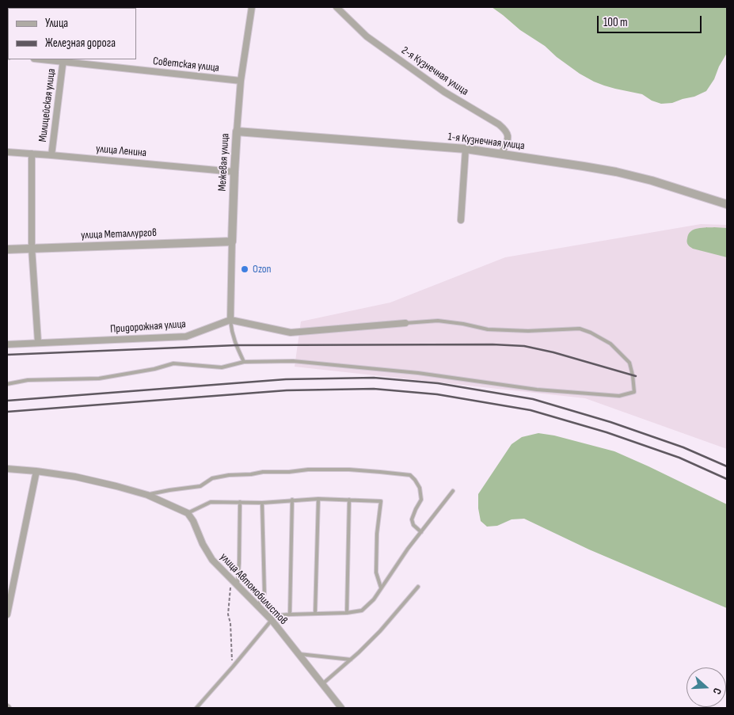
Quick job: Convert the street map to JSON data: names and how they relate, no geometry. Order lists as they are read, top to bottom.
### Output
{
  "streets": {
    "street": [
      "Советская улица",
      "2-я Кузнечная улица",
      "Милицейская улица",
      "1-я Кузнечная улица",
      "улица Ленина",
      "Межевая улица",
      "улица Металлургов",
      "Придорожная улица",
      "улица Автомобилистов"
    ]
  },
  "crossings": [
    ["Советская улица", "Милицейская улица"],
    ["Советская улица", "Межевая улица"],
    ["2-я Кузнечная улица", "1-я Кузнечная улица"],
    ["Милицейская улица", "улица Ленина"],
    ["1-я Кузнечная улица", "Межевая улица"],
    ["улица Ленина", "Межевая улица"],
    ["Межевая улица", "улица Металлургов"],
    ["Межевая улица", "Придорожная улица"]
  ],
  "places": ["Ozon"],
  "legend": ["Улица", "Железная дорога"],
  "scale_bar": "100 m",
  "north": "right"
}
